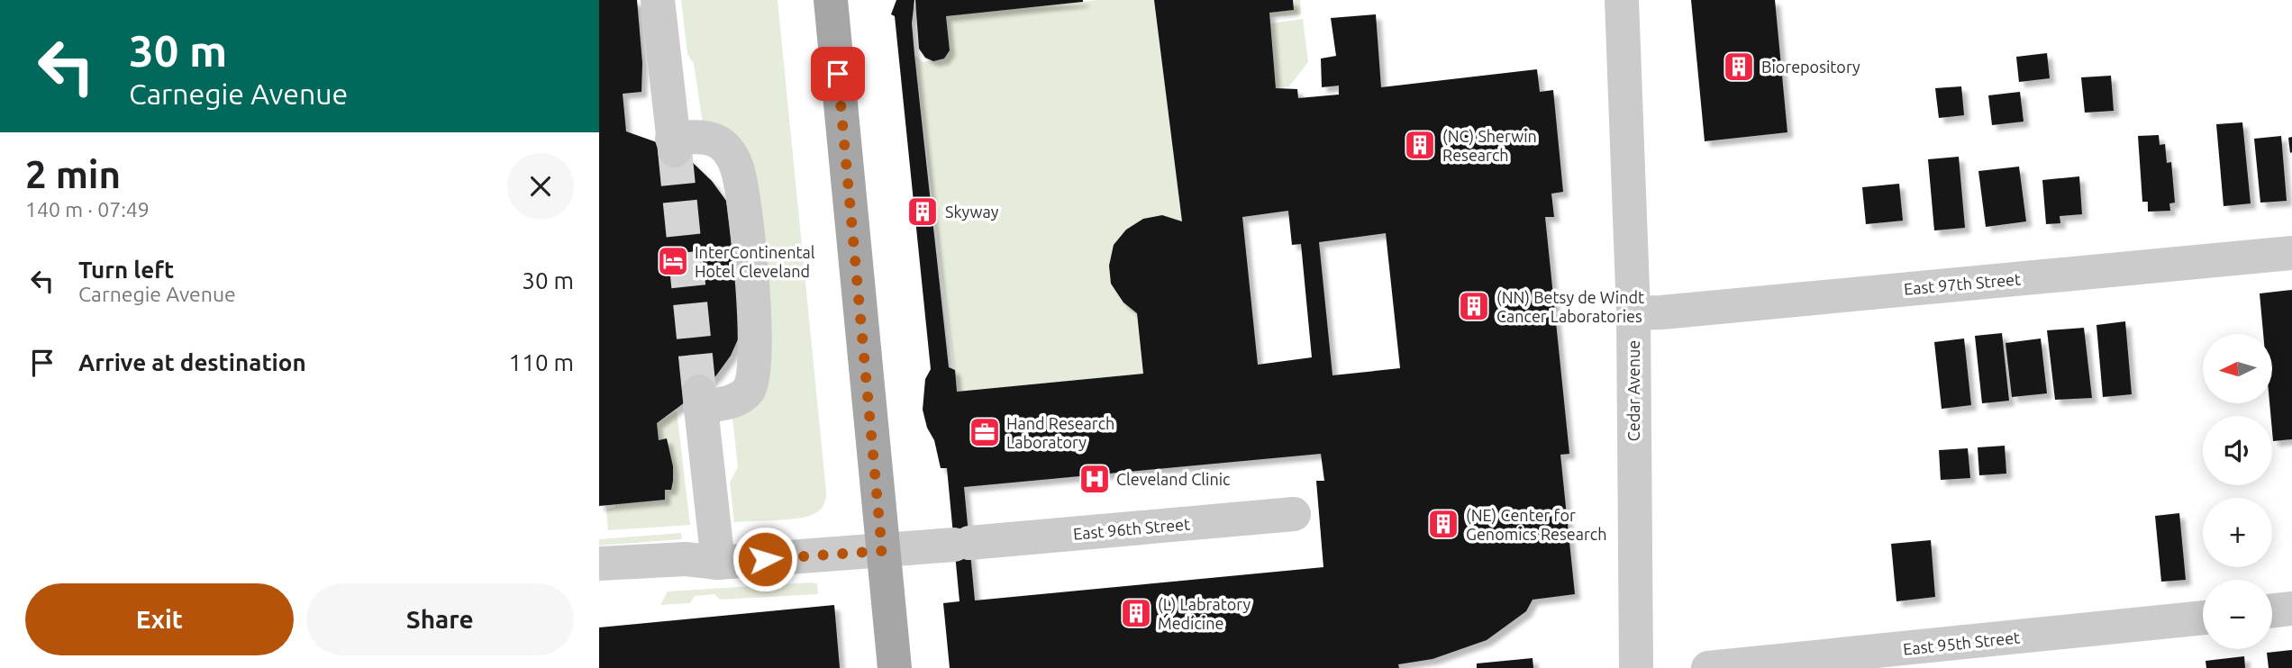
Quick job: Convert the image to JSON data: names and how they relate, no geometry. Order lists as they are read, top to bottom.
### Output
{
  "streets": {
    "street": [
      "East 97th Street",
      "Cedar Avenue",
      "East 96th Street",
      "East 95th Street"
    ]
  },
  "crossings": [
    ["East 97th Street", "Cedar Avenue"]
  ],
  "places": {
    "building": [
      "Biorepository",
      "(NC) Sherwin Research",
      "Skyway",
      "(NN) Betsy de Windt Cancer Laboratories",
      "(NE) Center for Genomics Research",
      "(L) Labratory Medicine"
    ],
    "hotel": ["InterContinental Hotel Cleveland"],
    "office": ["Hand Research Laboratory"],
    "hospital": ["Cleveland Clinic"]
  },
  "north": "left",
  "page": {
    "turn": ["30 m", "Carnegie Avenue"],
    "heading": ["2 min", "140 m · 07:49"],
    "list": [
      {
        "name": "Turn left",
        "note": "Carnegie Avenue",
        "value": "30 m"
      },
      {
        "name": "Arrive at destination",
        "value": "110 m"
      }
    ],
    "map_buttons": ["+", "−"],
    "buttons": ["Exit", "Share"]
  }
}
